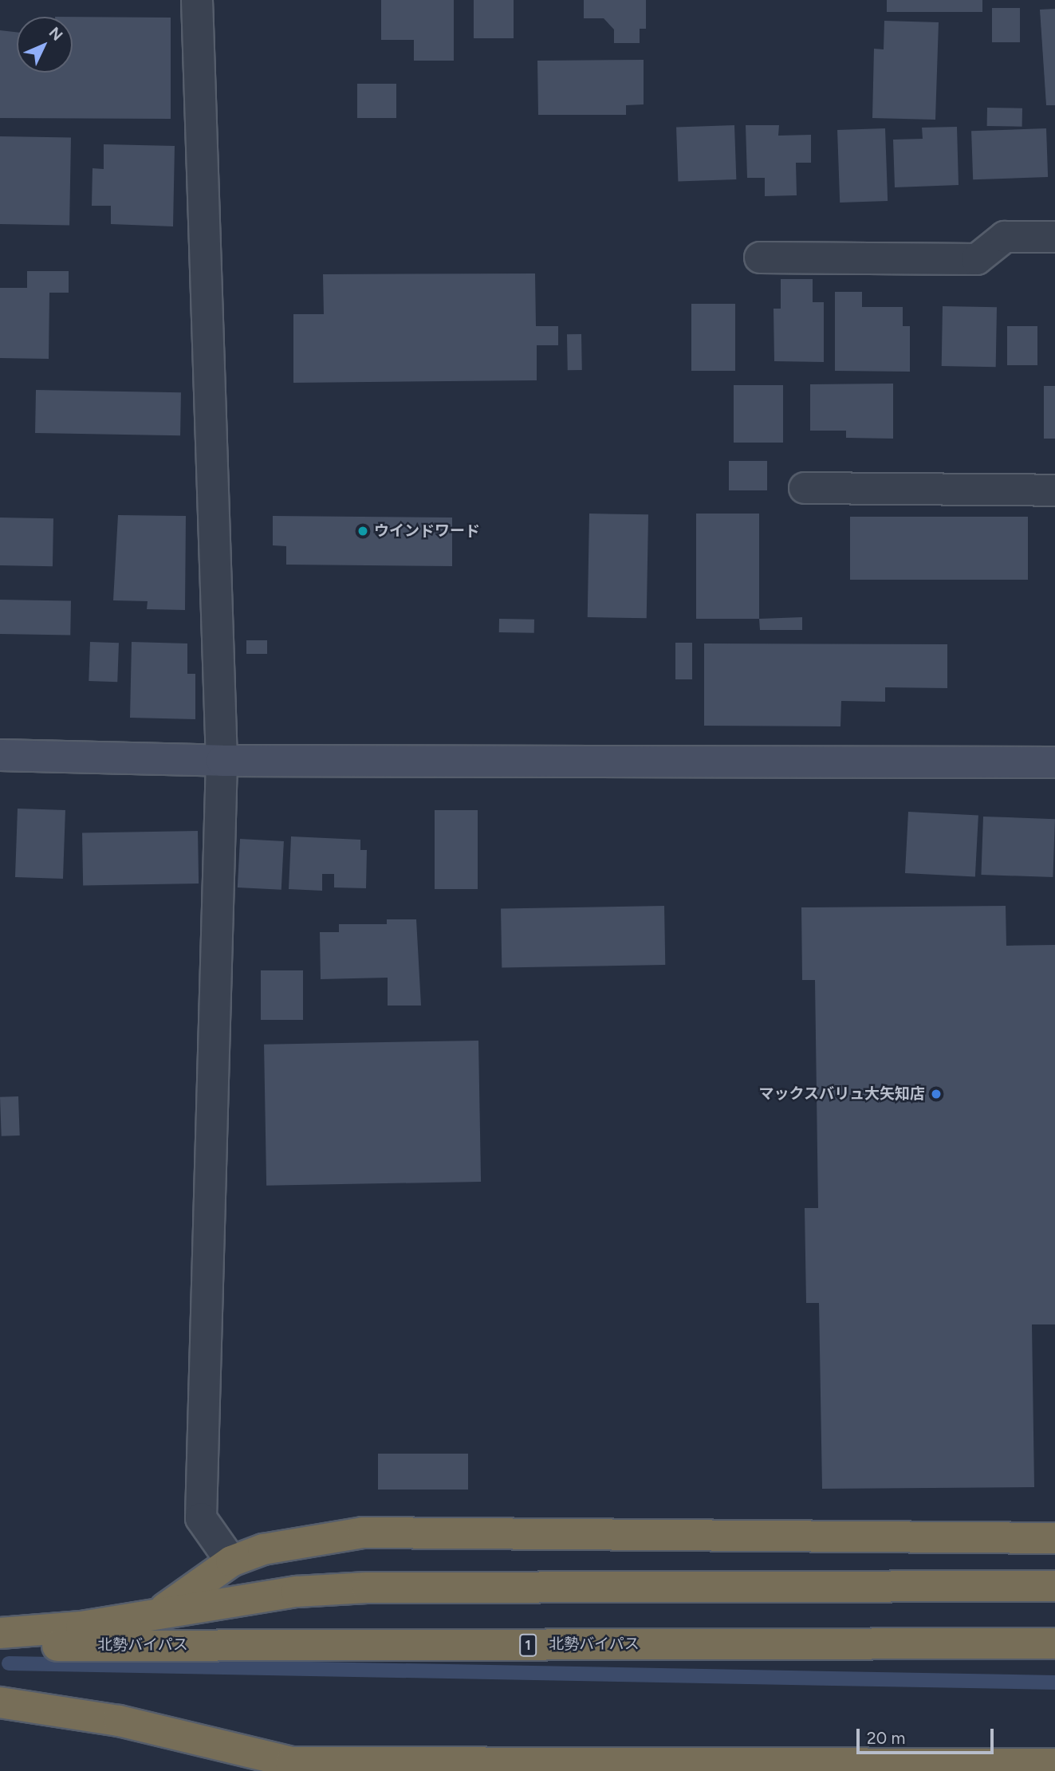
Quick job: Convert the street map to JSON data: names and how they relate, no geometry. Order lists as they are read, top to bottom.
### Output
{
  "streets": {
    "highway": ["北勢バイパス", "1"]
  },
  "places": ["ウインドワード", "マックスバリュ大矢知店"],
  "scale_bar": "20 m",
  "north": "top right"
}
